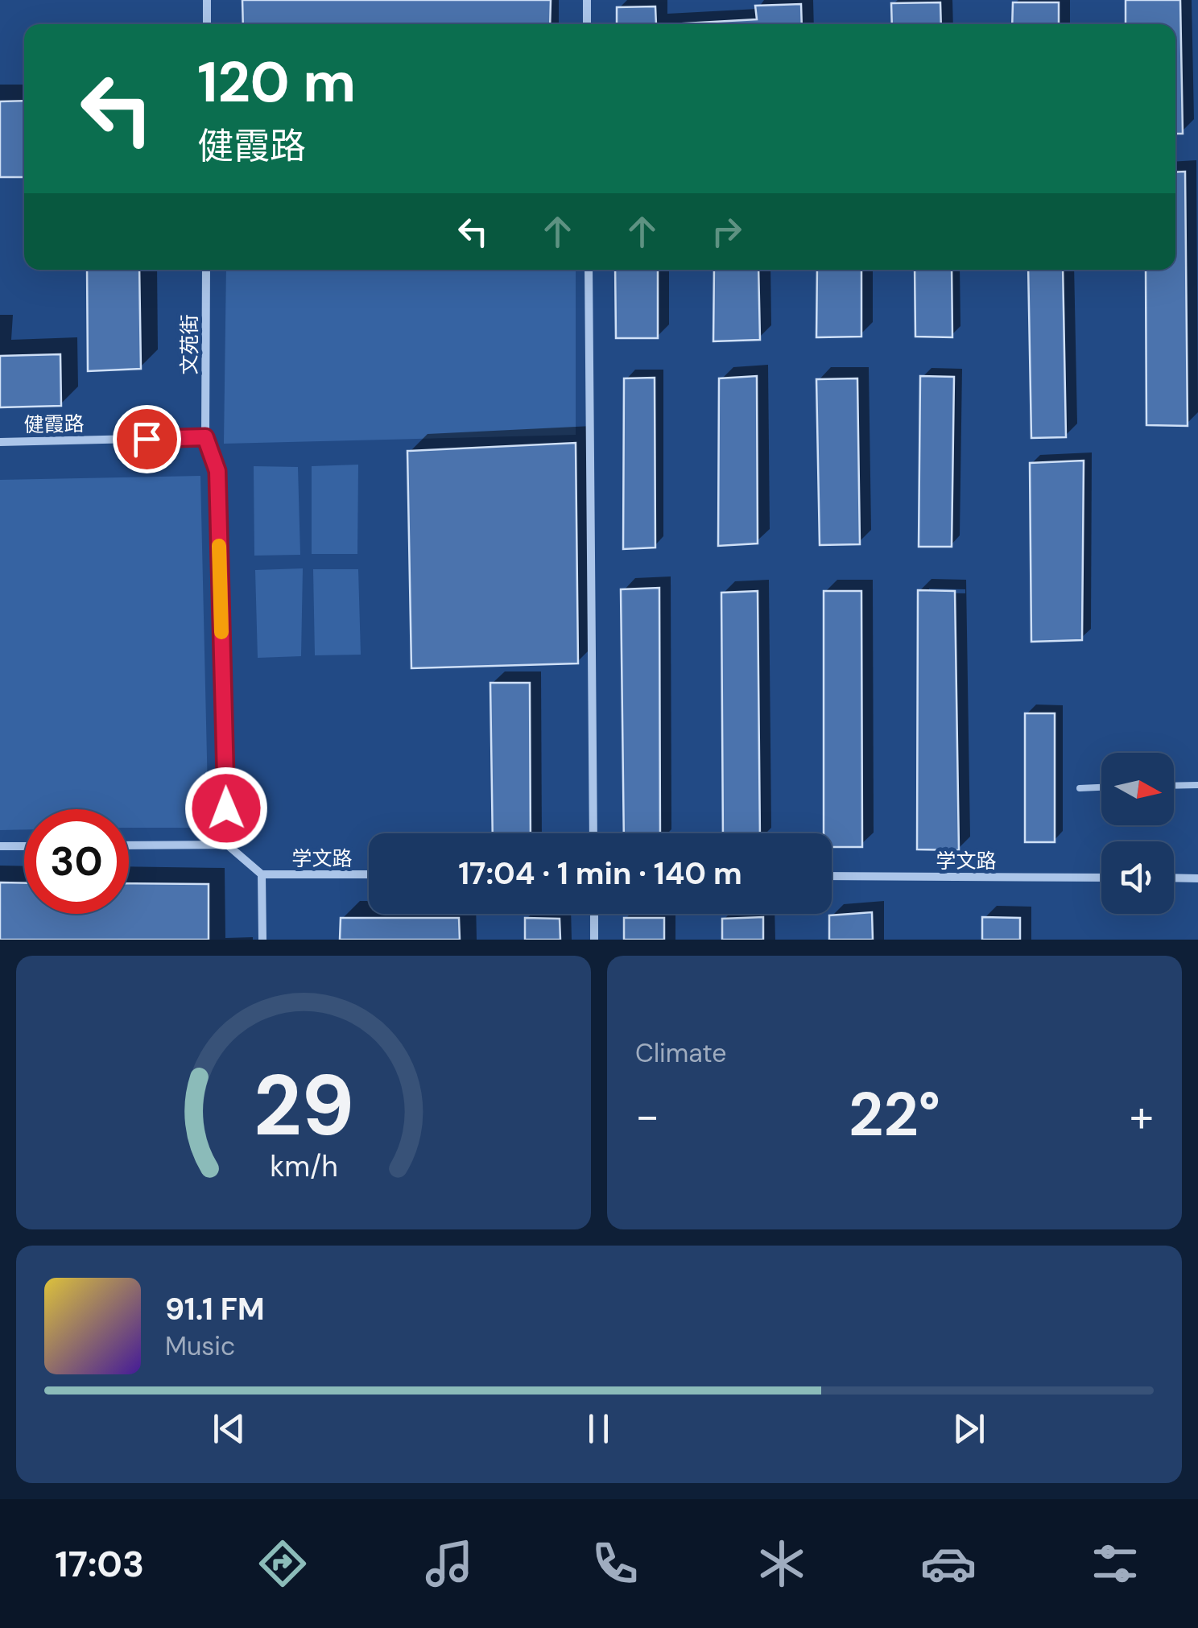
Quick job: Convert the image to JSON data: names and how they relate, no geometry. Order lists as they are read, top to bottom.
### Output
{
  "streets": {
    "street": ["文苑街", "健霞路", "学文路"]
  },
  "crossings": [
    ["文苑街", "健霞路"]
  ],
  "north": "right",
  "page": {
    "turn": ["120 m", "健霞路"],
    "limit": "30",
    "trip": "17:04 · 1 min · 140 m",
    "tile": "Climate",
    "heat": ["−", "22°", "+"],
    "song": ["91.1 FM", "Music"],
    "tabs": "17:03",
    "gauge": ["29", "km/h"]
  }
}
